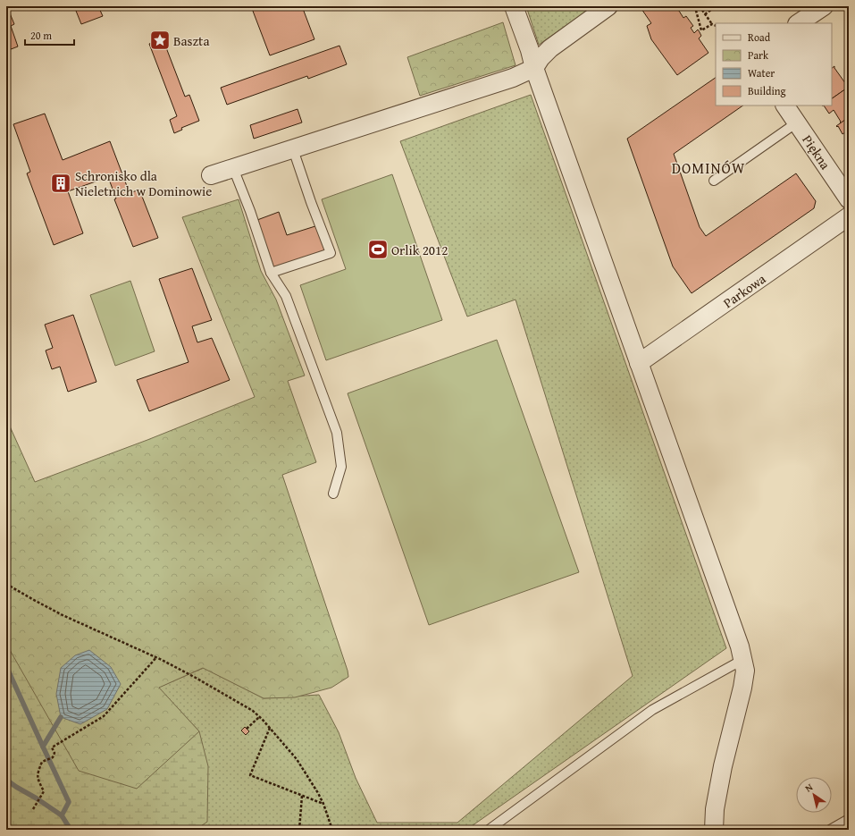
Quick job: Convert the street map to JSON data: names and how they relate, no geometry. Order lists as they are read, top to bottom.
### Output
{
  "streets": {
    "street": ["Piękna", "Parkowa"]
  },
  "districts": ["DOMINÓW"],
  "places": {
    "place": ["Baszta"],
    "building": ["Schronisko dla Nieletnich w Dominowie"],
    "sports": ["Orlik 2012"]
  },
  "legend": [
    "Road",
    "Park",
    "Water",
    "Building"
  ],
  "scale_bar": "20 m",
  "north": "top left"
}
